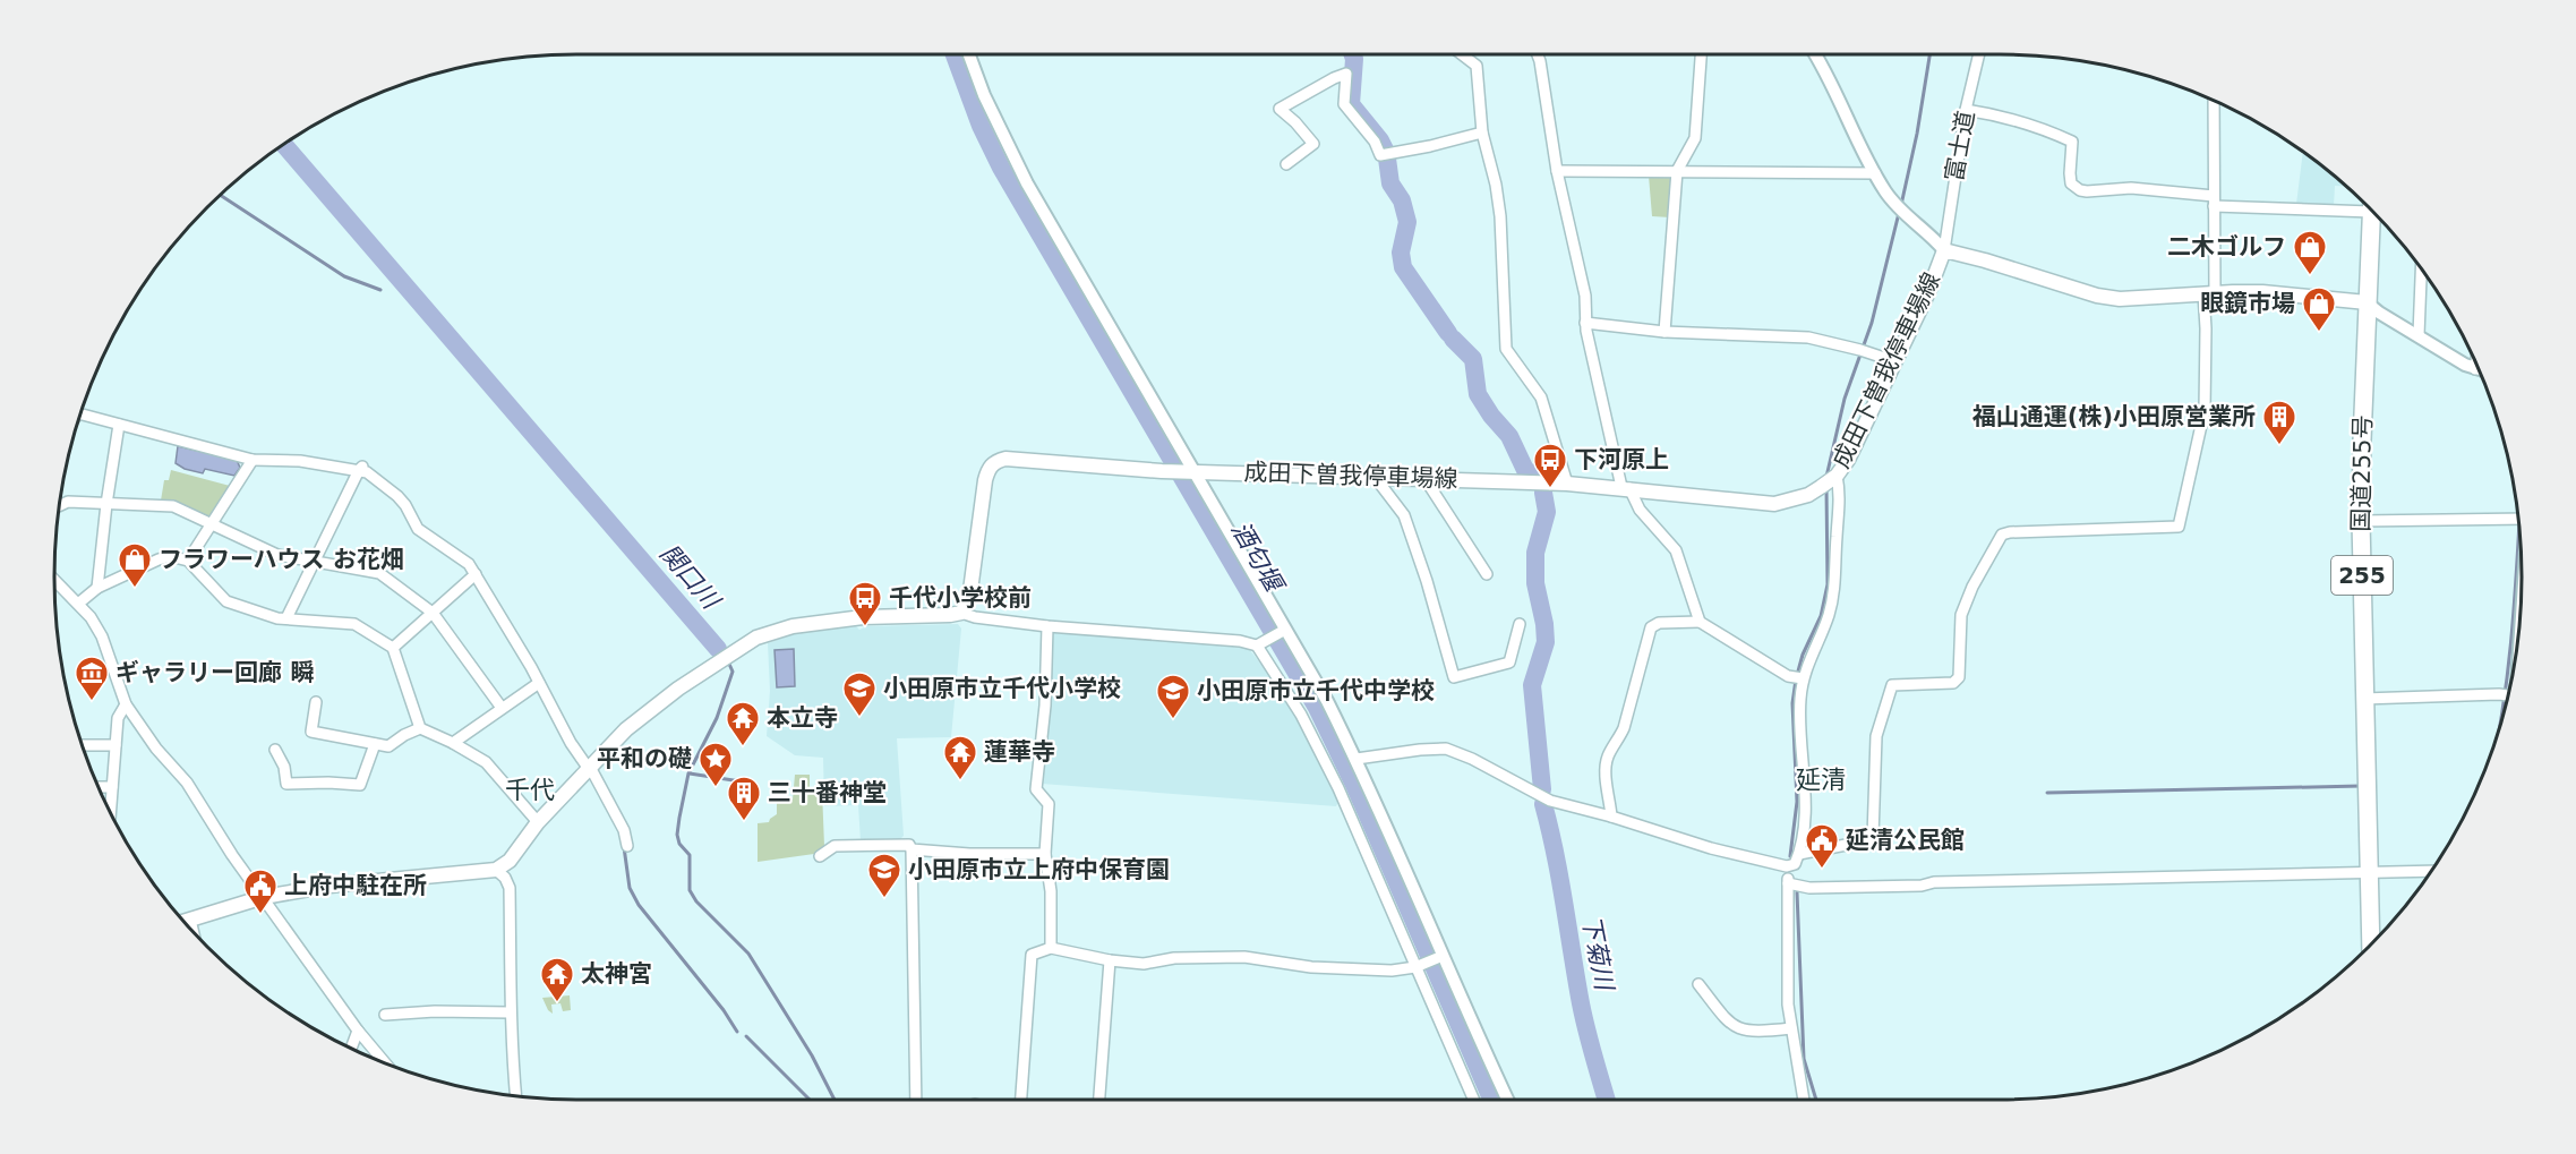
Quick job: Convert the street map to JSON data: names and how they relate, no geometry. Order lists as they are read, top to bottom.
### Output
{
  "streets": {
    "highway": ["国道255号", "255"],
    "main road": ["成田下曽我停車場線"],
    "street": ["富士道"]
  },
  "crossings": [
    ["富士道", "成田下曽我停車場線"],
    ["成田下曽我停車場線", "国道255号"]
  ],
  "districts": ["延清", "千代"],
  "water": ["酒匂堰", "関口川", "下菊川"],
  "places": {
    "shop": ["二木ゴルフ", "眼鏡市場", "フラワーハウス お花畑"],
    "building": ["福山通運(株)小田原営業所", "三十番神堂"],
    "bus stop": ["下河原上", "千代小学校前"],
    "museum": ["ギャラリー回廊 瞬"],
    "school or university": ["小田原市立千代小学校", "小田原市立千代中学校", "小田原市立上府中保育園"],
    "temple": ["本立寺", "蓮華寺", "太神宮"],
    "place": ["平和の礎"],
    "public building": ["延清公民館", "上府中駐在所"]
  }
}
